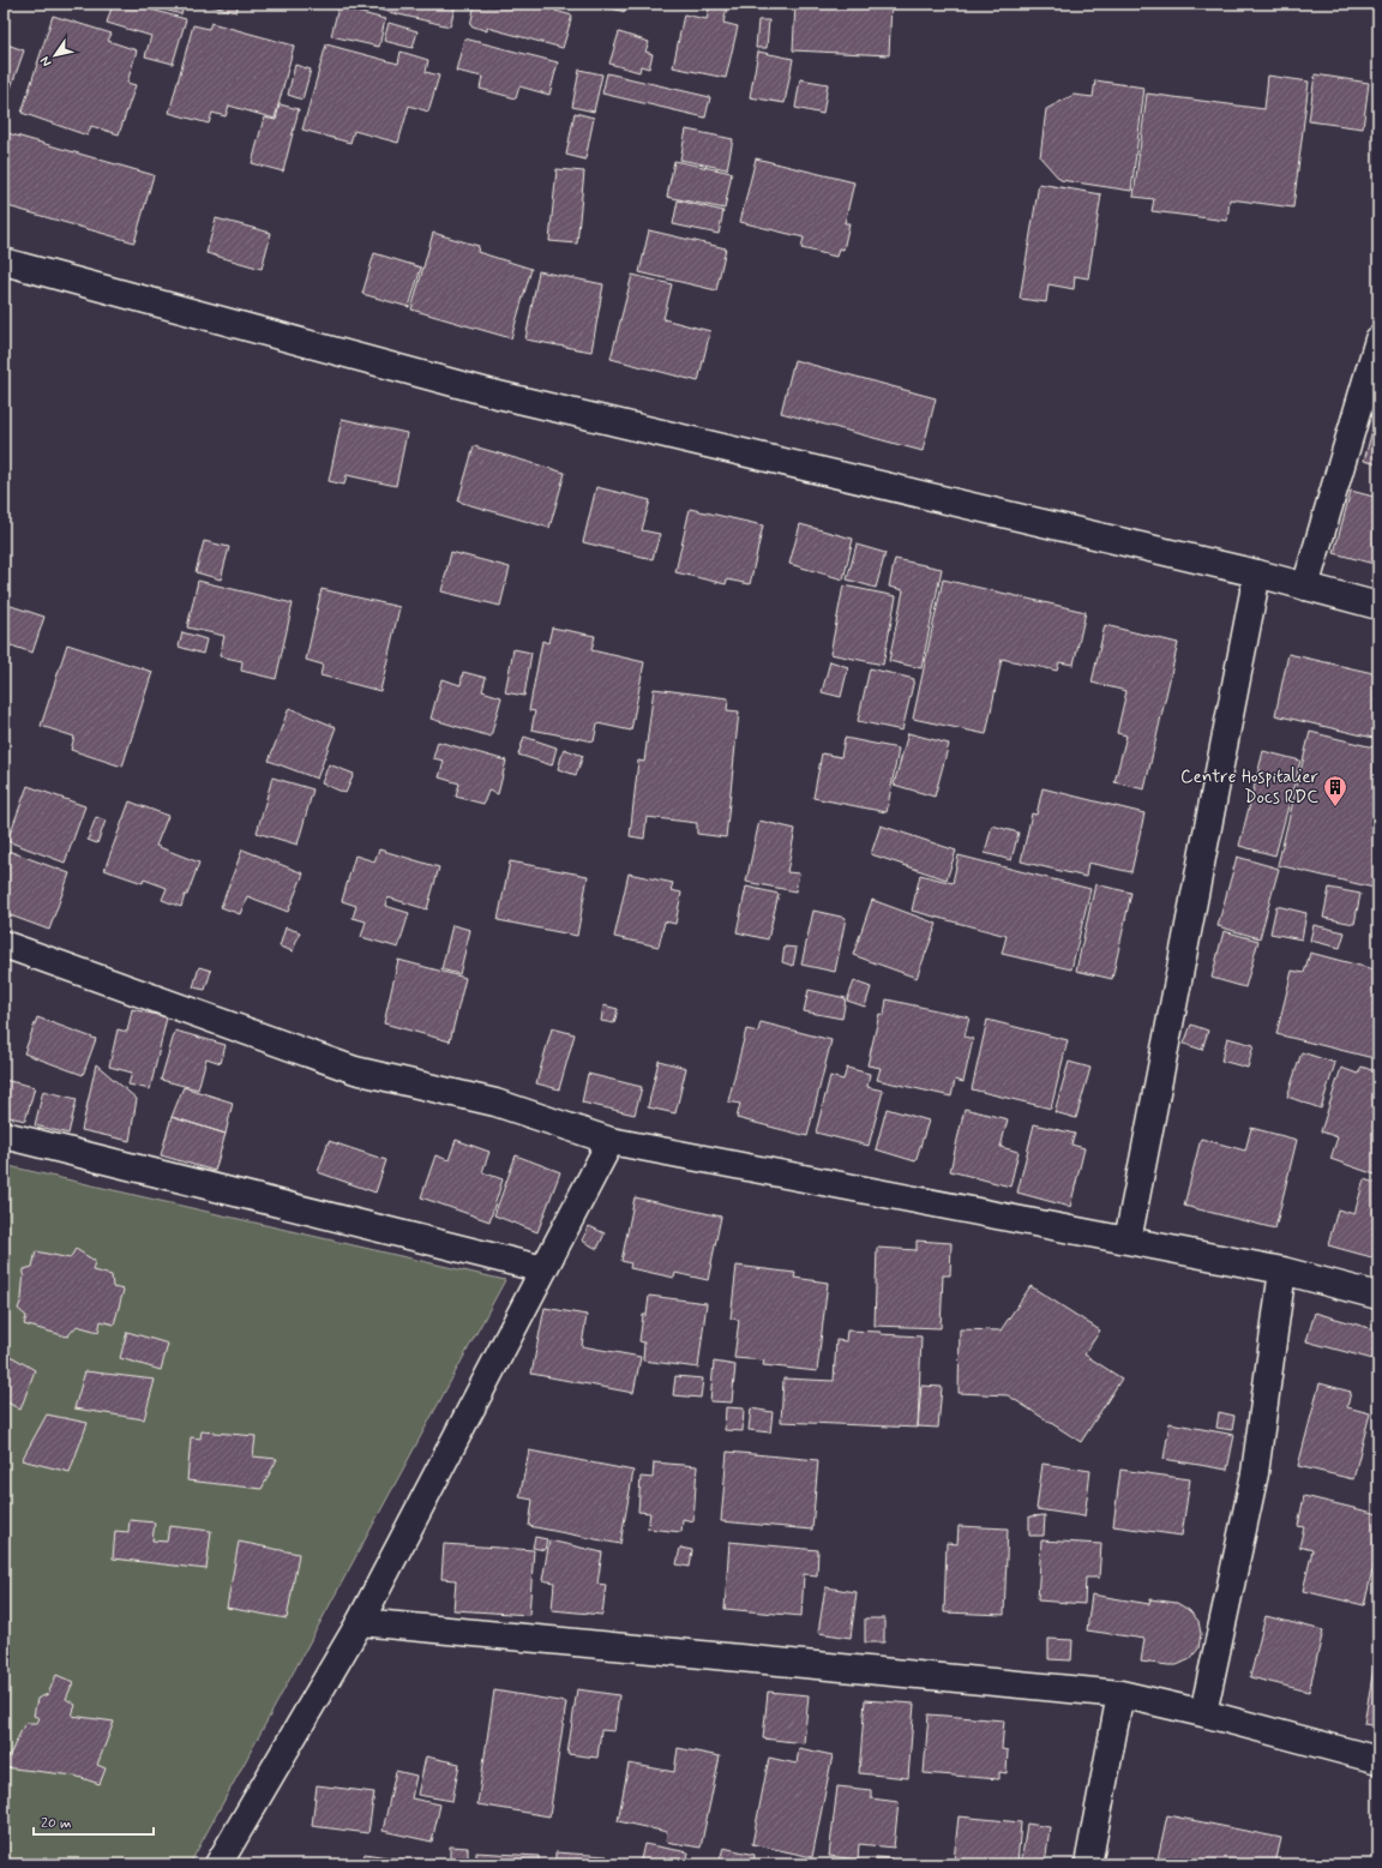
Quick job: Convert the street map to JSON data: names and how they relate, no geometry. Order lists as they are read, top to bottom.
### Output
{
  "places": {
    "building": ["Centre Hospitalier Docs RDC"]
  },
  "scale_bar": "20 m",
  "north": "bottom left"
}
